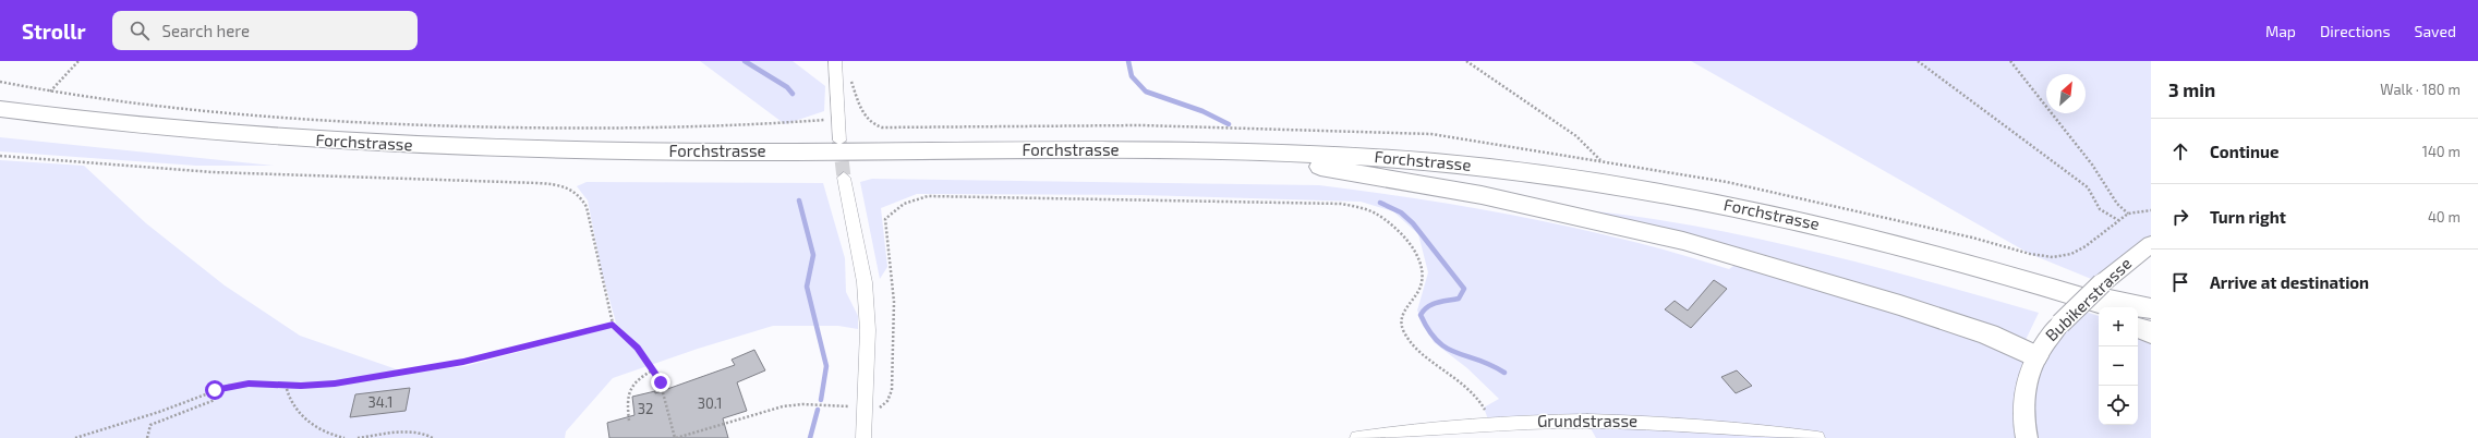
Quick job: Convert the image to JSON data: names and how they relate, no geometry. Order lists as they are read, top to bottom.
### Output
{
  "streets": {
    "highway": ["Forchstrasse"],
    "main road": ["Bubikerstrasse"],
    "street": ["Grundstrasse"]
  },
  "house_numbers": ["34.1", "30.1", "32"],
  "north": "top right",
  "page": {
    "header": "Strollr",
    "search": "Search here",
    "nav": ["Map", "Directions", "Saved"],
    "heading": ["3 min", "Walk · 180 m"],
    "list": [
      ["Continue", "140 m"],
      ["Turn right", "40 m"],
      "Arrive at destination"
    ],
    "map_buttons": ["+", "−"]
  }
}
